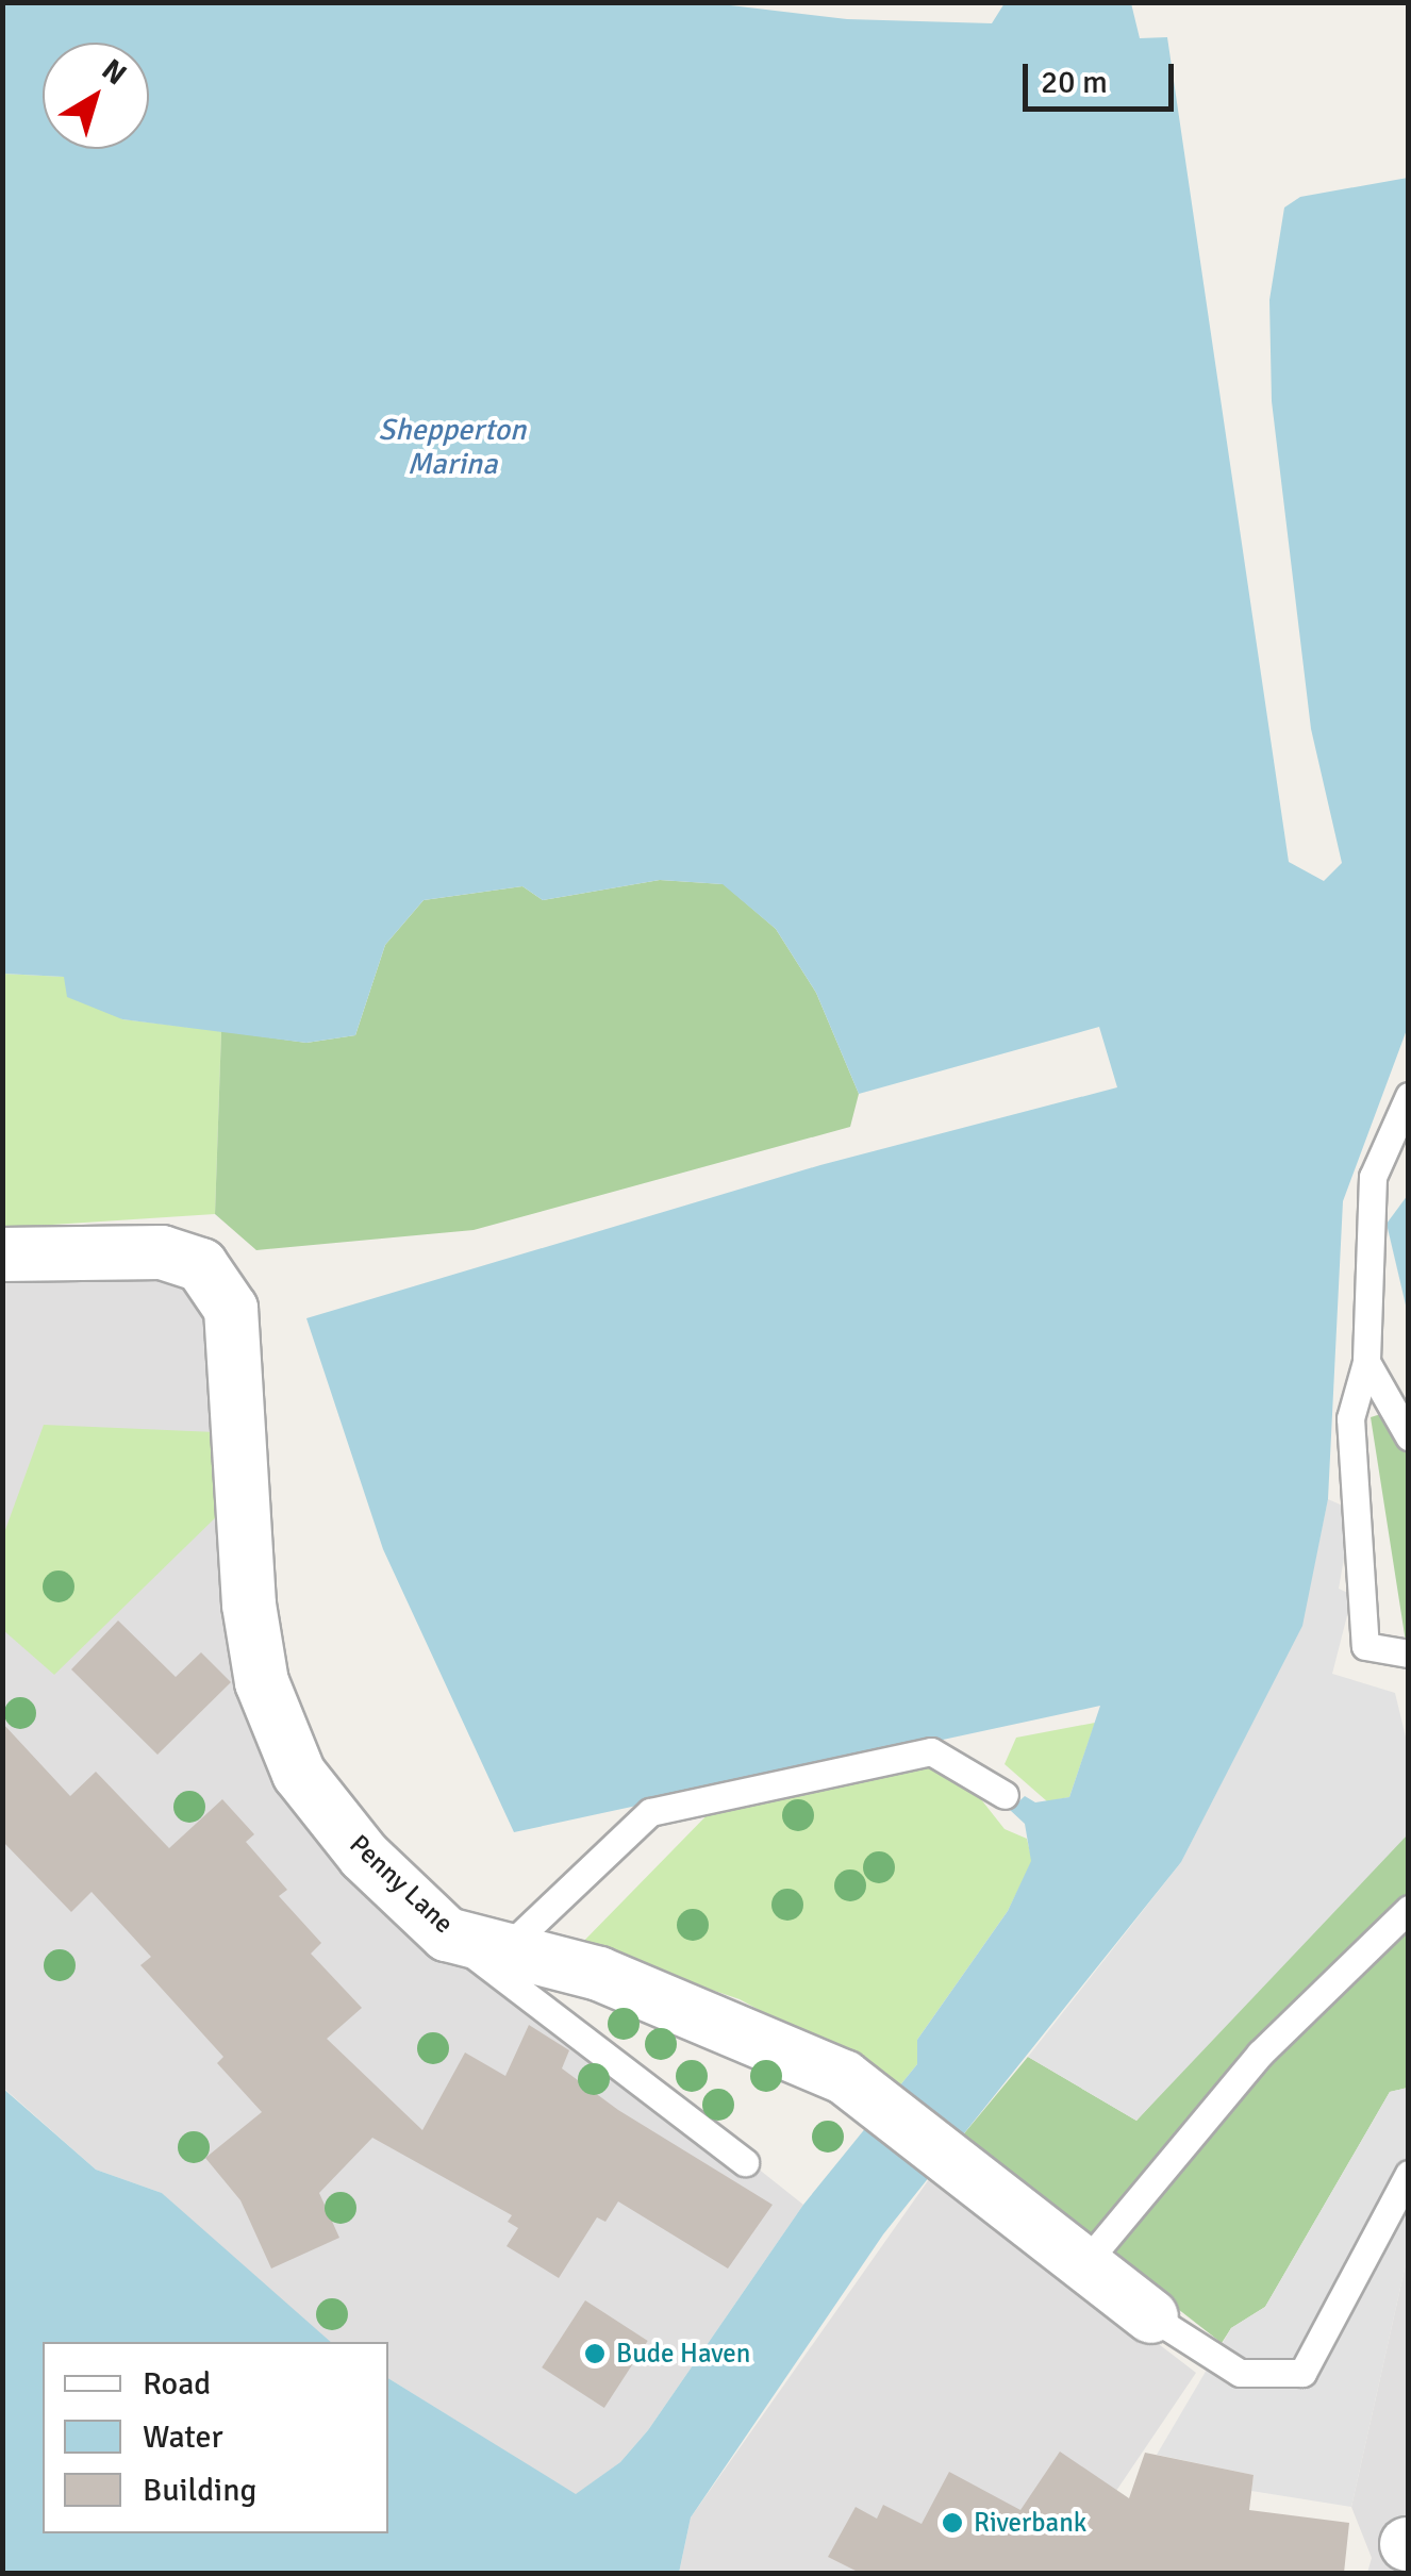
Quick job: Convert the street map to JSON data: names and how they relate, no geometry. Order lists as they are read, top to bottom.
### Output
{
  "streets": {
    "street": ["Penny Lane"]
  },
  "water": ["Shepperton Marina"],
  "places": ["Bude Haven", "Riverbank"],
  "legend": ["Road", "Water", "Building"],
  "scale_bar": "20 m",
  "north": "top right"
}
